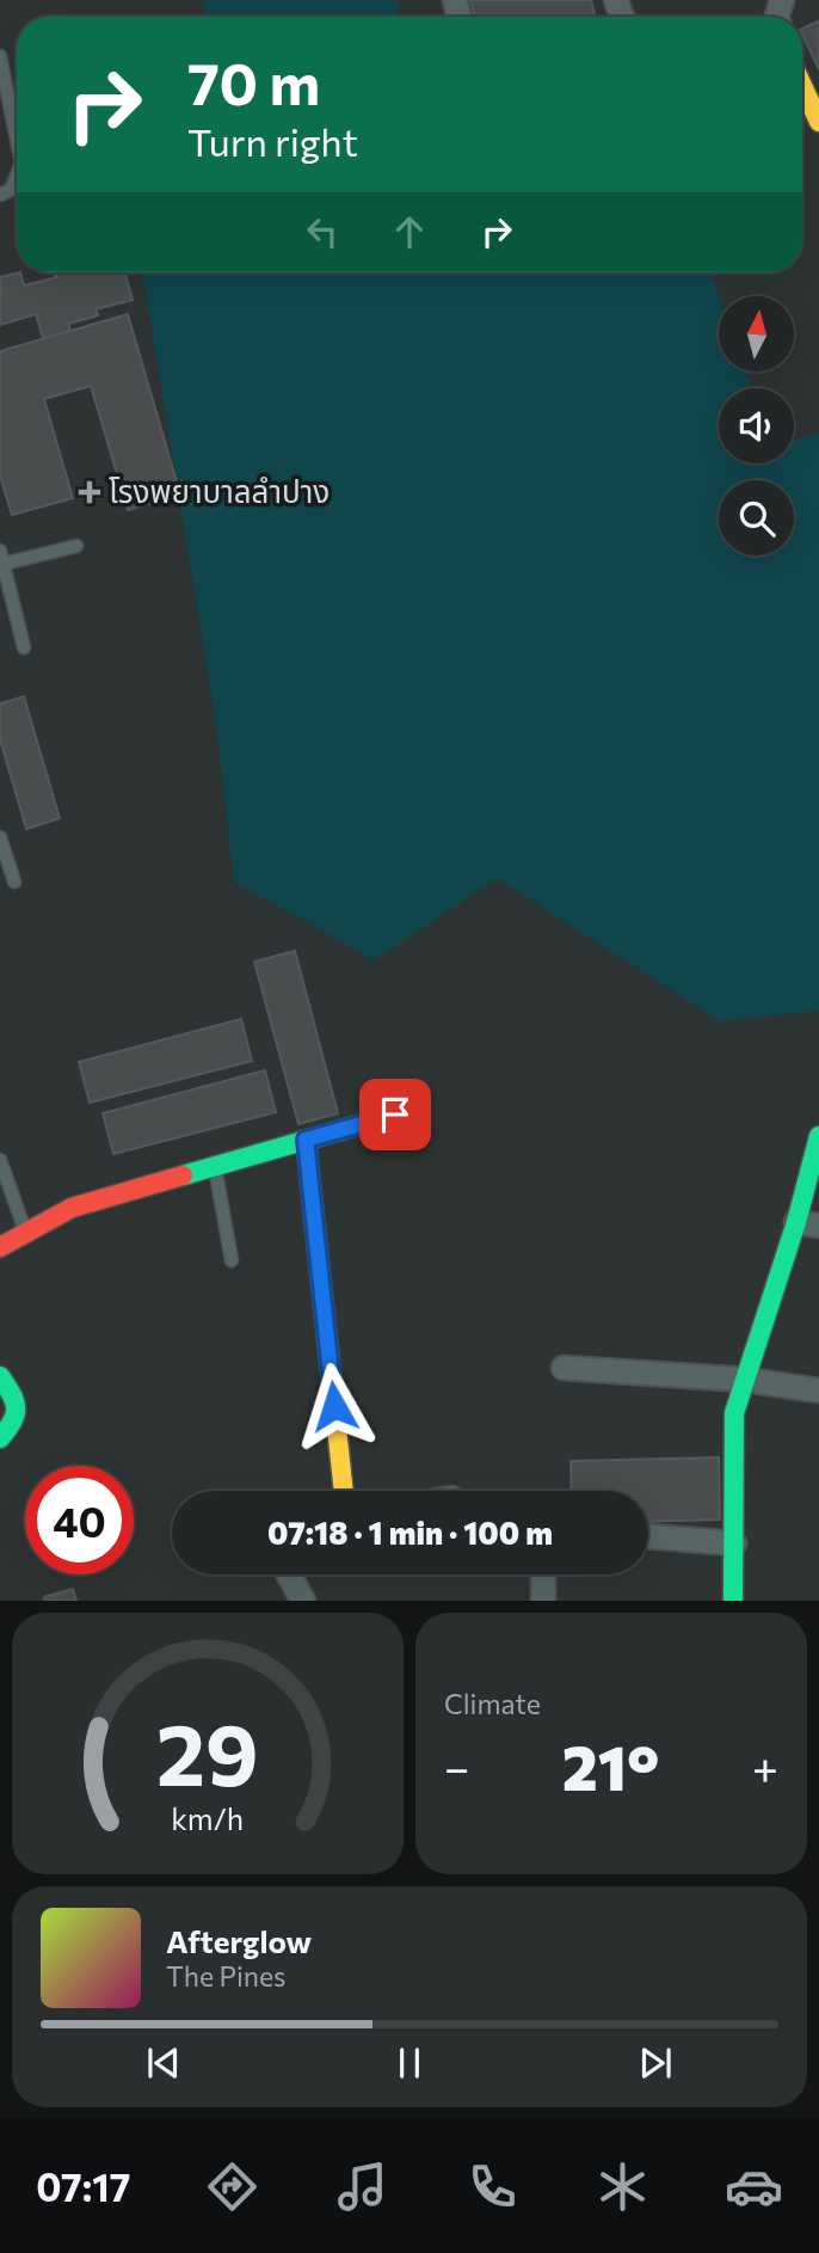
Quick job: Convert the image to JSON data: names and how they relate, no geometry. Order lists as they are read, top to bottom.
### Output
{
  "places": {
    "health": ["โรงพยาบาลลำปาง"]
  },
  "north": "top",
  "page": {
    "turn": ["70 m", "Turn right"],
    "limit": "40",
    "trip": "07:18 · 1 min · 100 m",
    "tile": "Climate",
    "heat": ["−", "21°", "+"],
    "song": ["Afterglow", "The Pines"],
    "tabs": "07:17",
    "gauge": ["29", "km/h"]
  }
}
